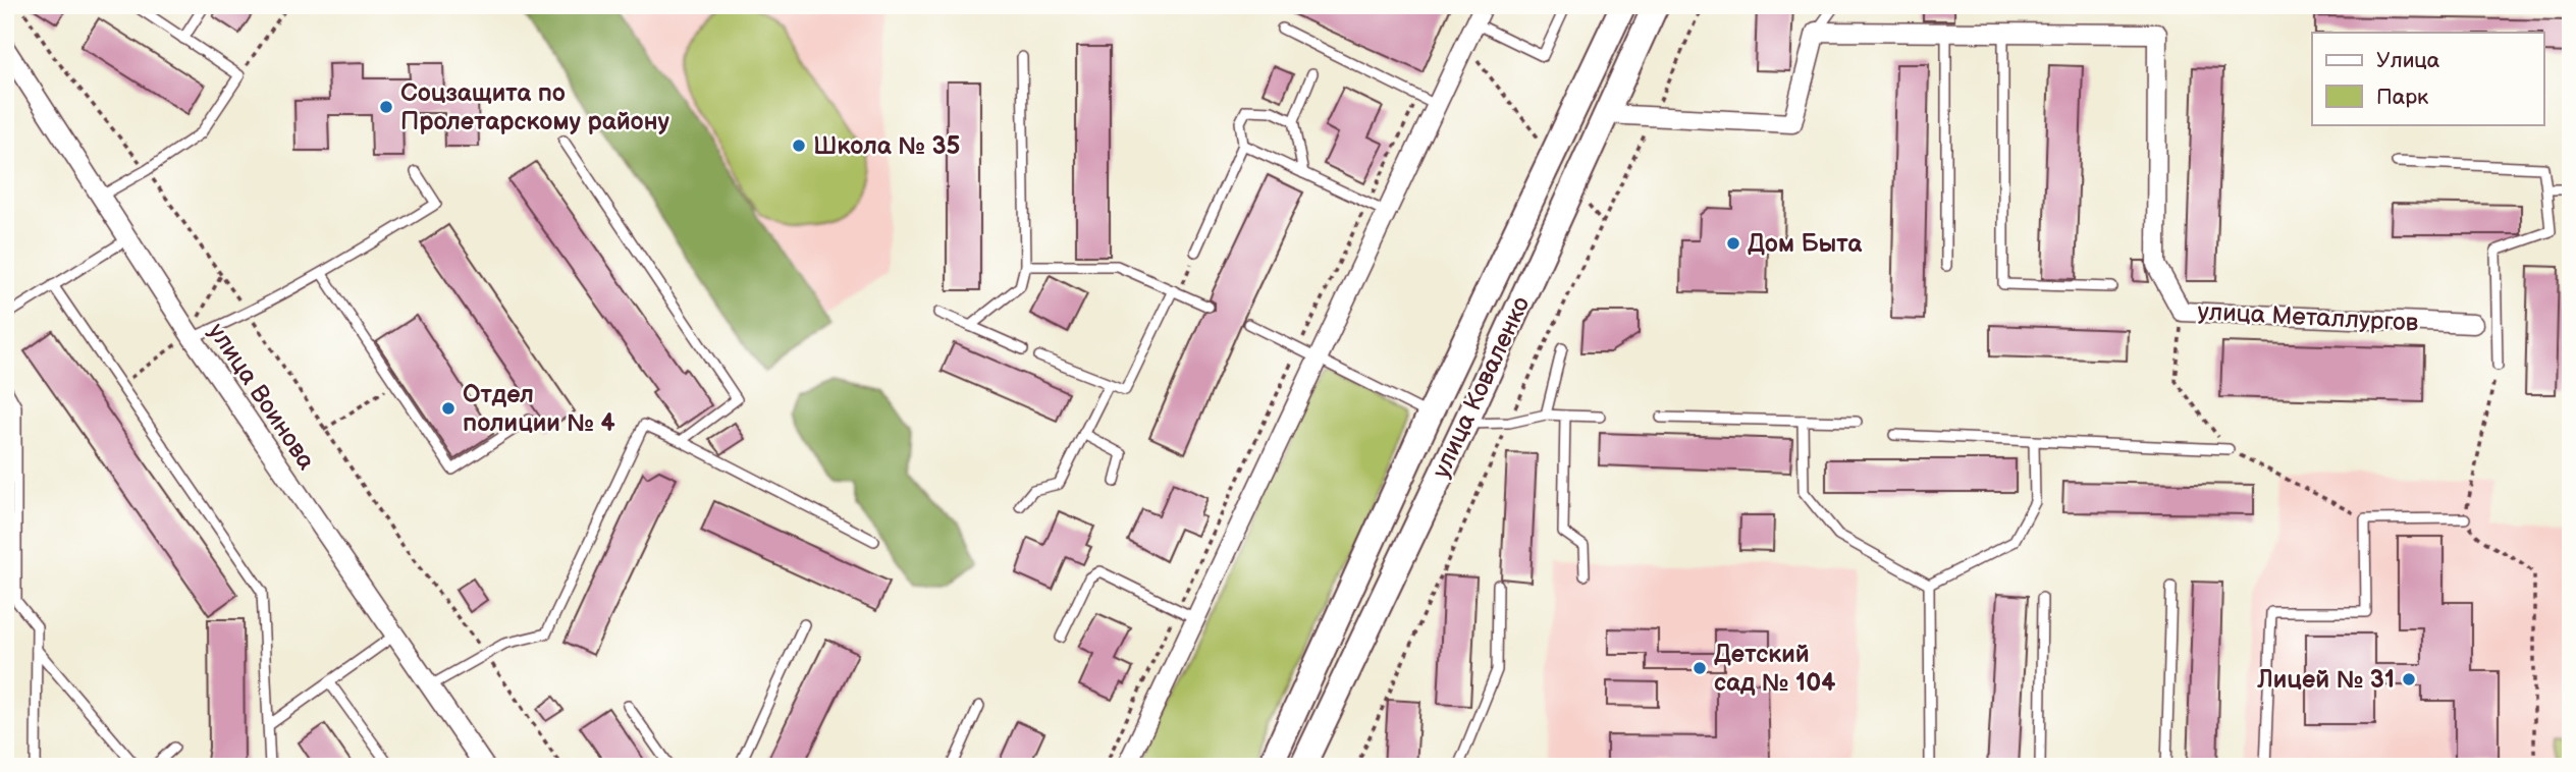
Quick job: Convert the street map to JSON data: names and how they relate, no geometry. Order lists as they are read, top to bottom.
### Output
{
  "streets": {
    "main road": ["улица Коваленко"],
    "street": ["улица Металлургов", "улица Воинова"]
  },
  "places": [
    "Соцзащита по Пролетарскому району",
    "Школа № 35",
    "Дом Быта",
    "Отдел полиции № 4",
    "Детский сад № 104",
    "Лицей № 31"
  ],
  "legend": ["Улица", "Парк"]
}
